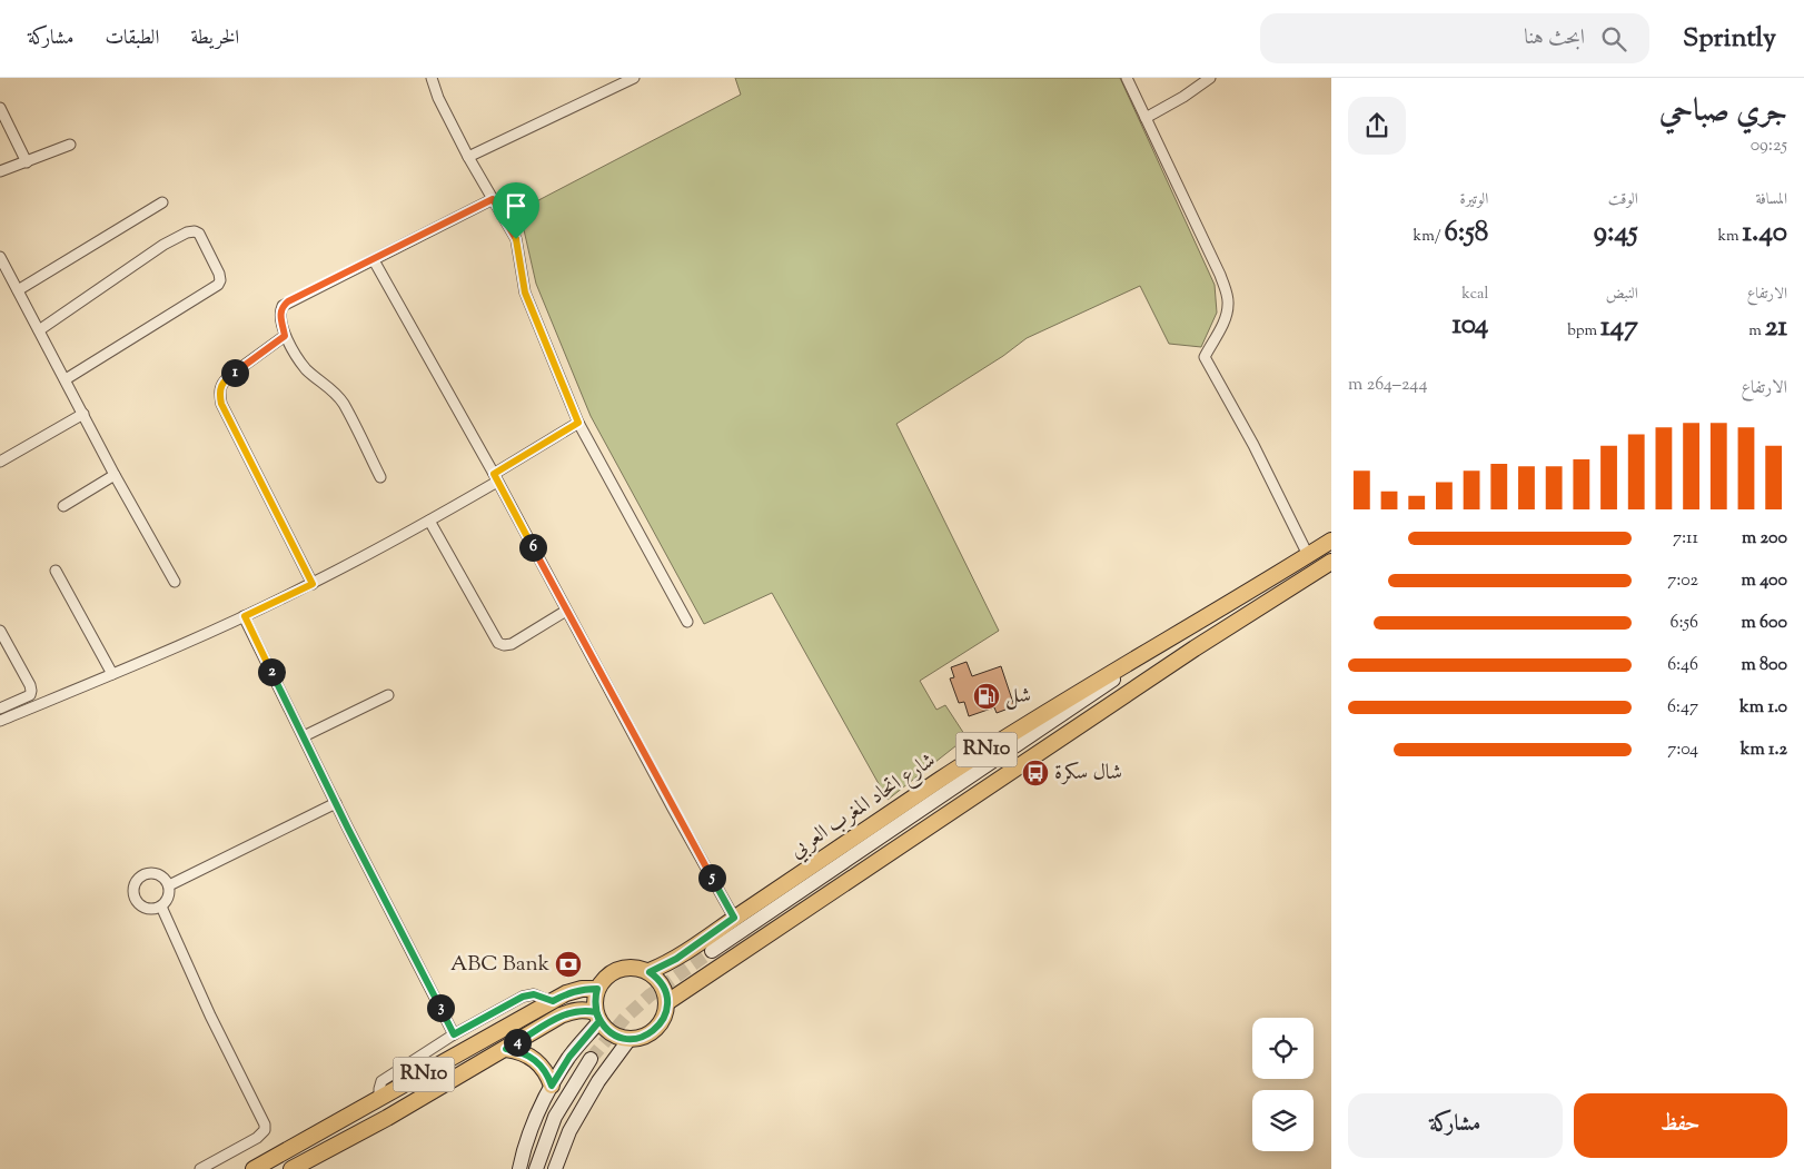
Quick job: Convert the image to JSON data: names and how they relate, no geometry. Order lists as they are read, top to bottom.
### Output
{
  "streets": {
    "main road": ["RN10", "شارع اتحاد المغرب العربي"]
  },
  "crossings": [
    ["RN10", "شارع اتحاد المغرب العربي"]
  ],
  "places": {
    "fuel station": ["شل"],
    "bus stop": ["شال سكرة"],
    "bank": ["ABC Bank"]
  },
  "page": {
    "header": "Sprintly",
    "search": "ابحث هنا",
    "nav": ["الخريطة", "الطبقات", "مشاركة"],
    "heading": ["جري صباحي", "09:25"],
    "stats": [
      ["المسافة", "1.40 km"],
      ["الوقت", "9:45"],
      ["الوتيرة", "6:58 /km"],
      ["الارتفاع", "21 m"],
      ["النبض", "147 bpm"],
      ["kcal", "104"]
    ],
    "pins": [
      "1",
      "6",
      "2",
      "5",
      "3",
      "4"
    ],
    "chart": ["الارتفاع", "244–264 m"],
    "list": [
      {
        "name": "200 m",
        "note": "7:11"
      },
      {
        "name": "400 m",
        "note": "7:02"
      },
      {
        "name": "600 m",
        "note": "6:56"
      },
      {
        "name": "800 m",
        "note": "6:46"
      },
      {
        "name": "1.0 km",
        "note": "6:47"
      },
      {
        "name": "1.2 km",
        "note": "7:04"
      }
    ],
    "buttons": ["حفظ", "مشاركة"]
  }
}
